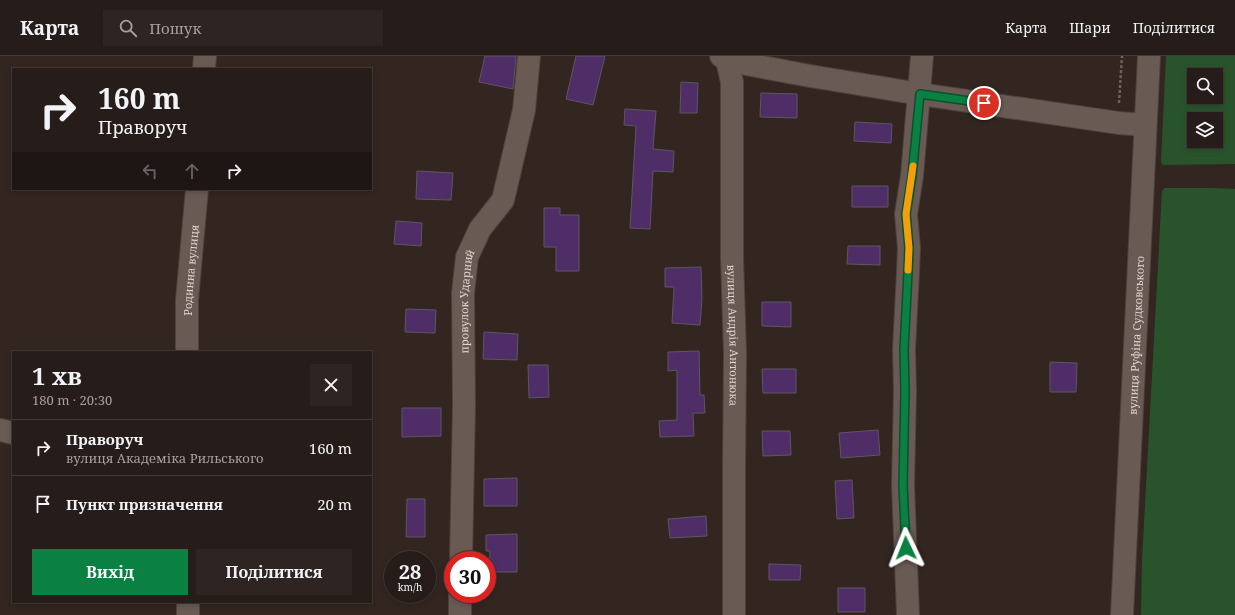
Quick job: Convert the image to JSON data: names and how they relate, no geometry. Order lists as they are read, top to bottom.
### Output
{
  "streets": {
    "street": [
      "Родинна вулиця",
      "провулок Ударний",
      "вулиця Андрія Антонюка",
      "вулиця Руфіна Судковського"
    ]
  },
  "page": {
    "header": "Карта",
    "search": "Пошук",
    "nav": ["Карта", "Шари", "Поділитися"],
    "turn": ["160 m", "Праворуч"],
    "heading": ["1 хв", "180 m · 20:30"],
    "list": [
      {
        "name": "Праворуч",
        "note": "вулиця Академіка Рильського",
        "value": "160 m"
      },
      {
        "name": "Пункт призначення",
        "value": "20 m"
      }
    ],
    "buttons": ["Вихід", "Поділитися"],
    "speed": "28 km/h",
    "limit": "30"
  }
}
